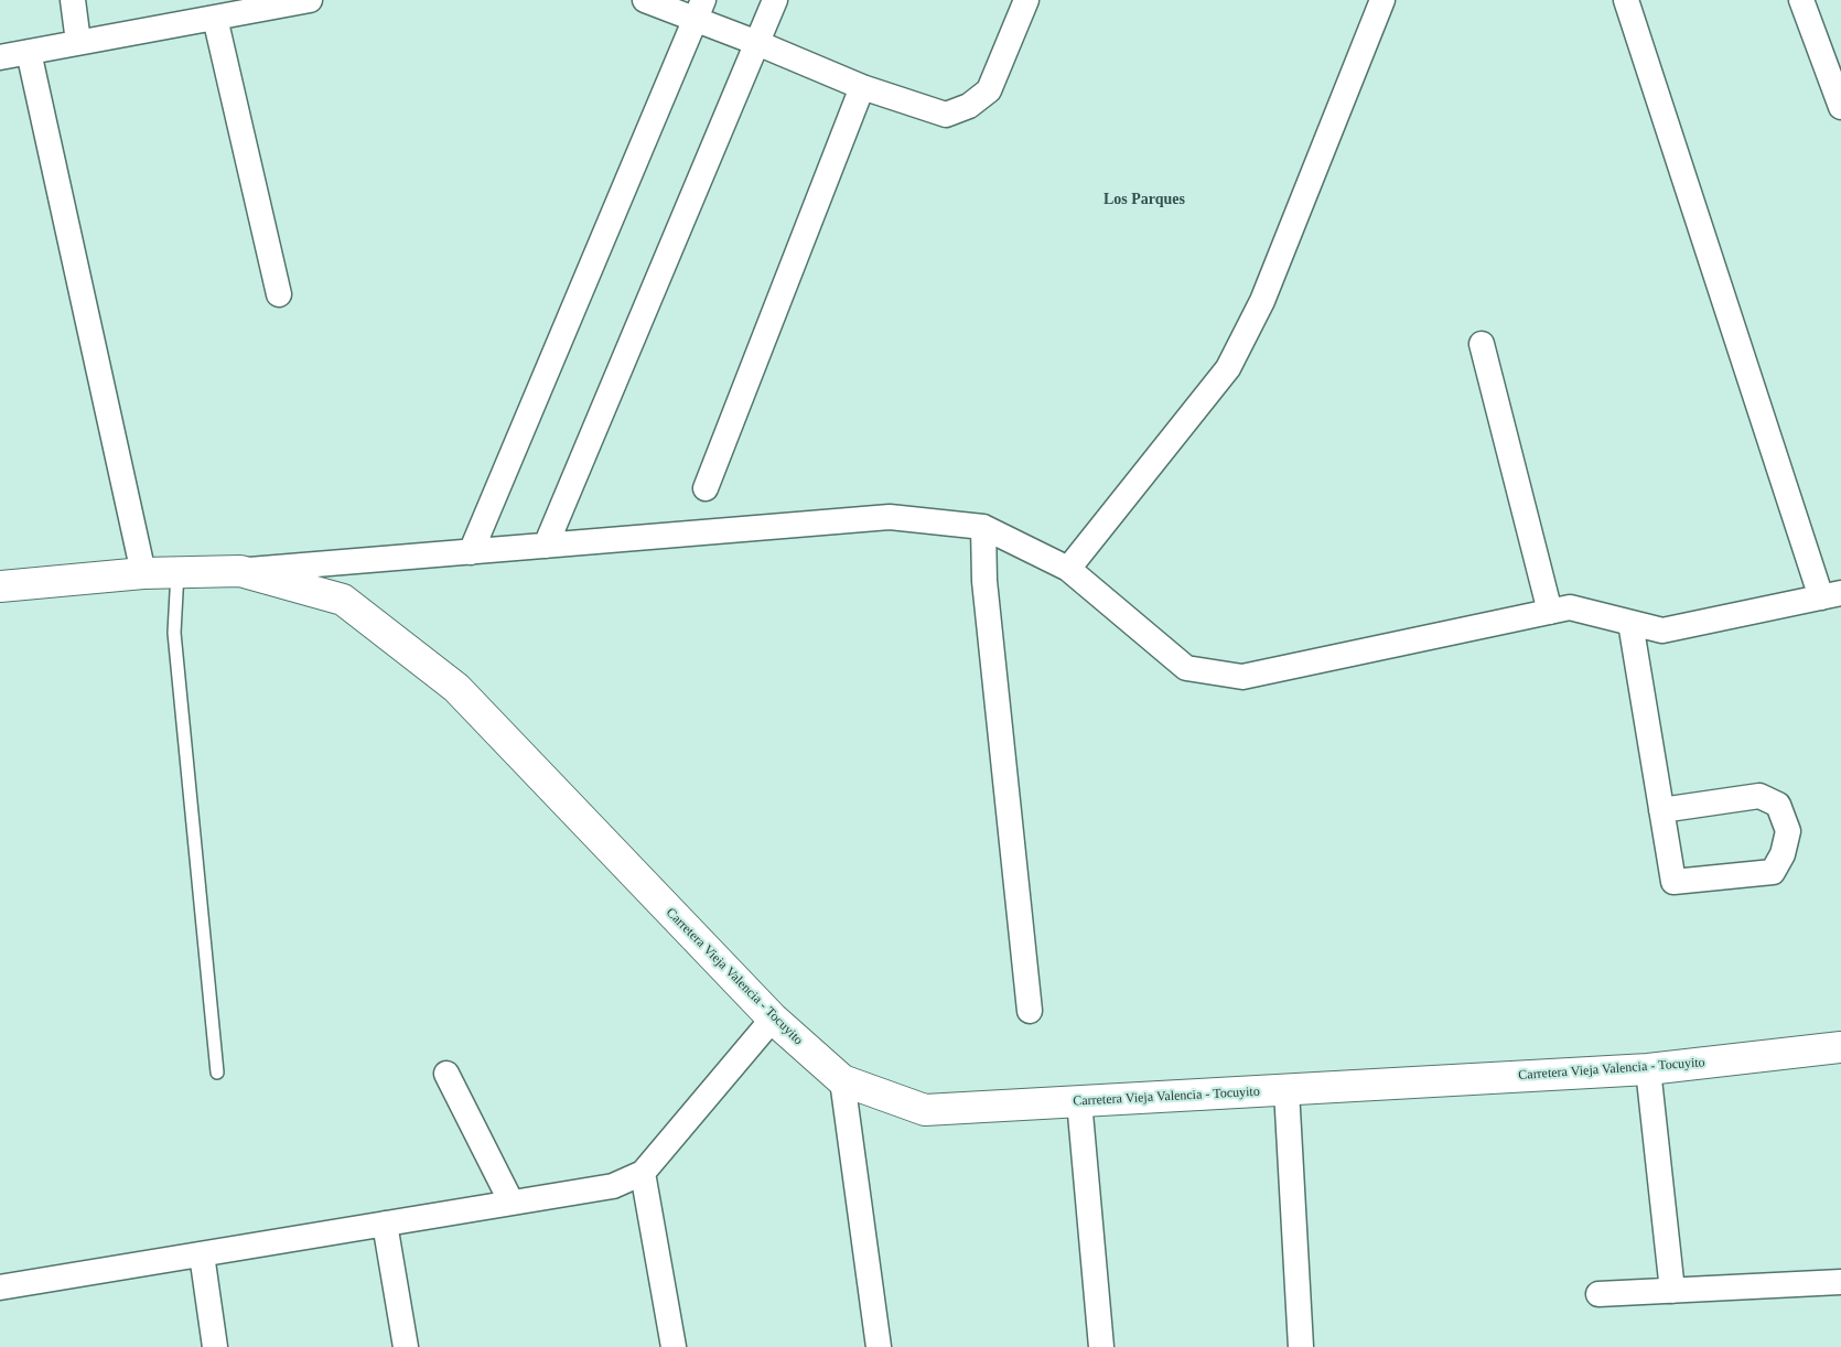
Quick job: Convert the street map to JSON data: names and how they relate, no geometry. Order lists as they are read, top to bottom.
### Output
{
  "streets": {
    "street": ["Carretera Vieja Valencia - Tocuyito"]
  },
  "districts": ["Los Parques"]
}
